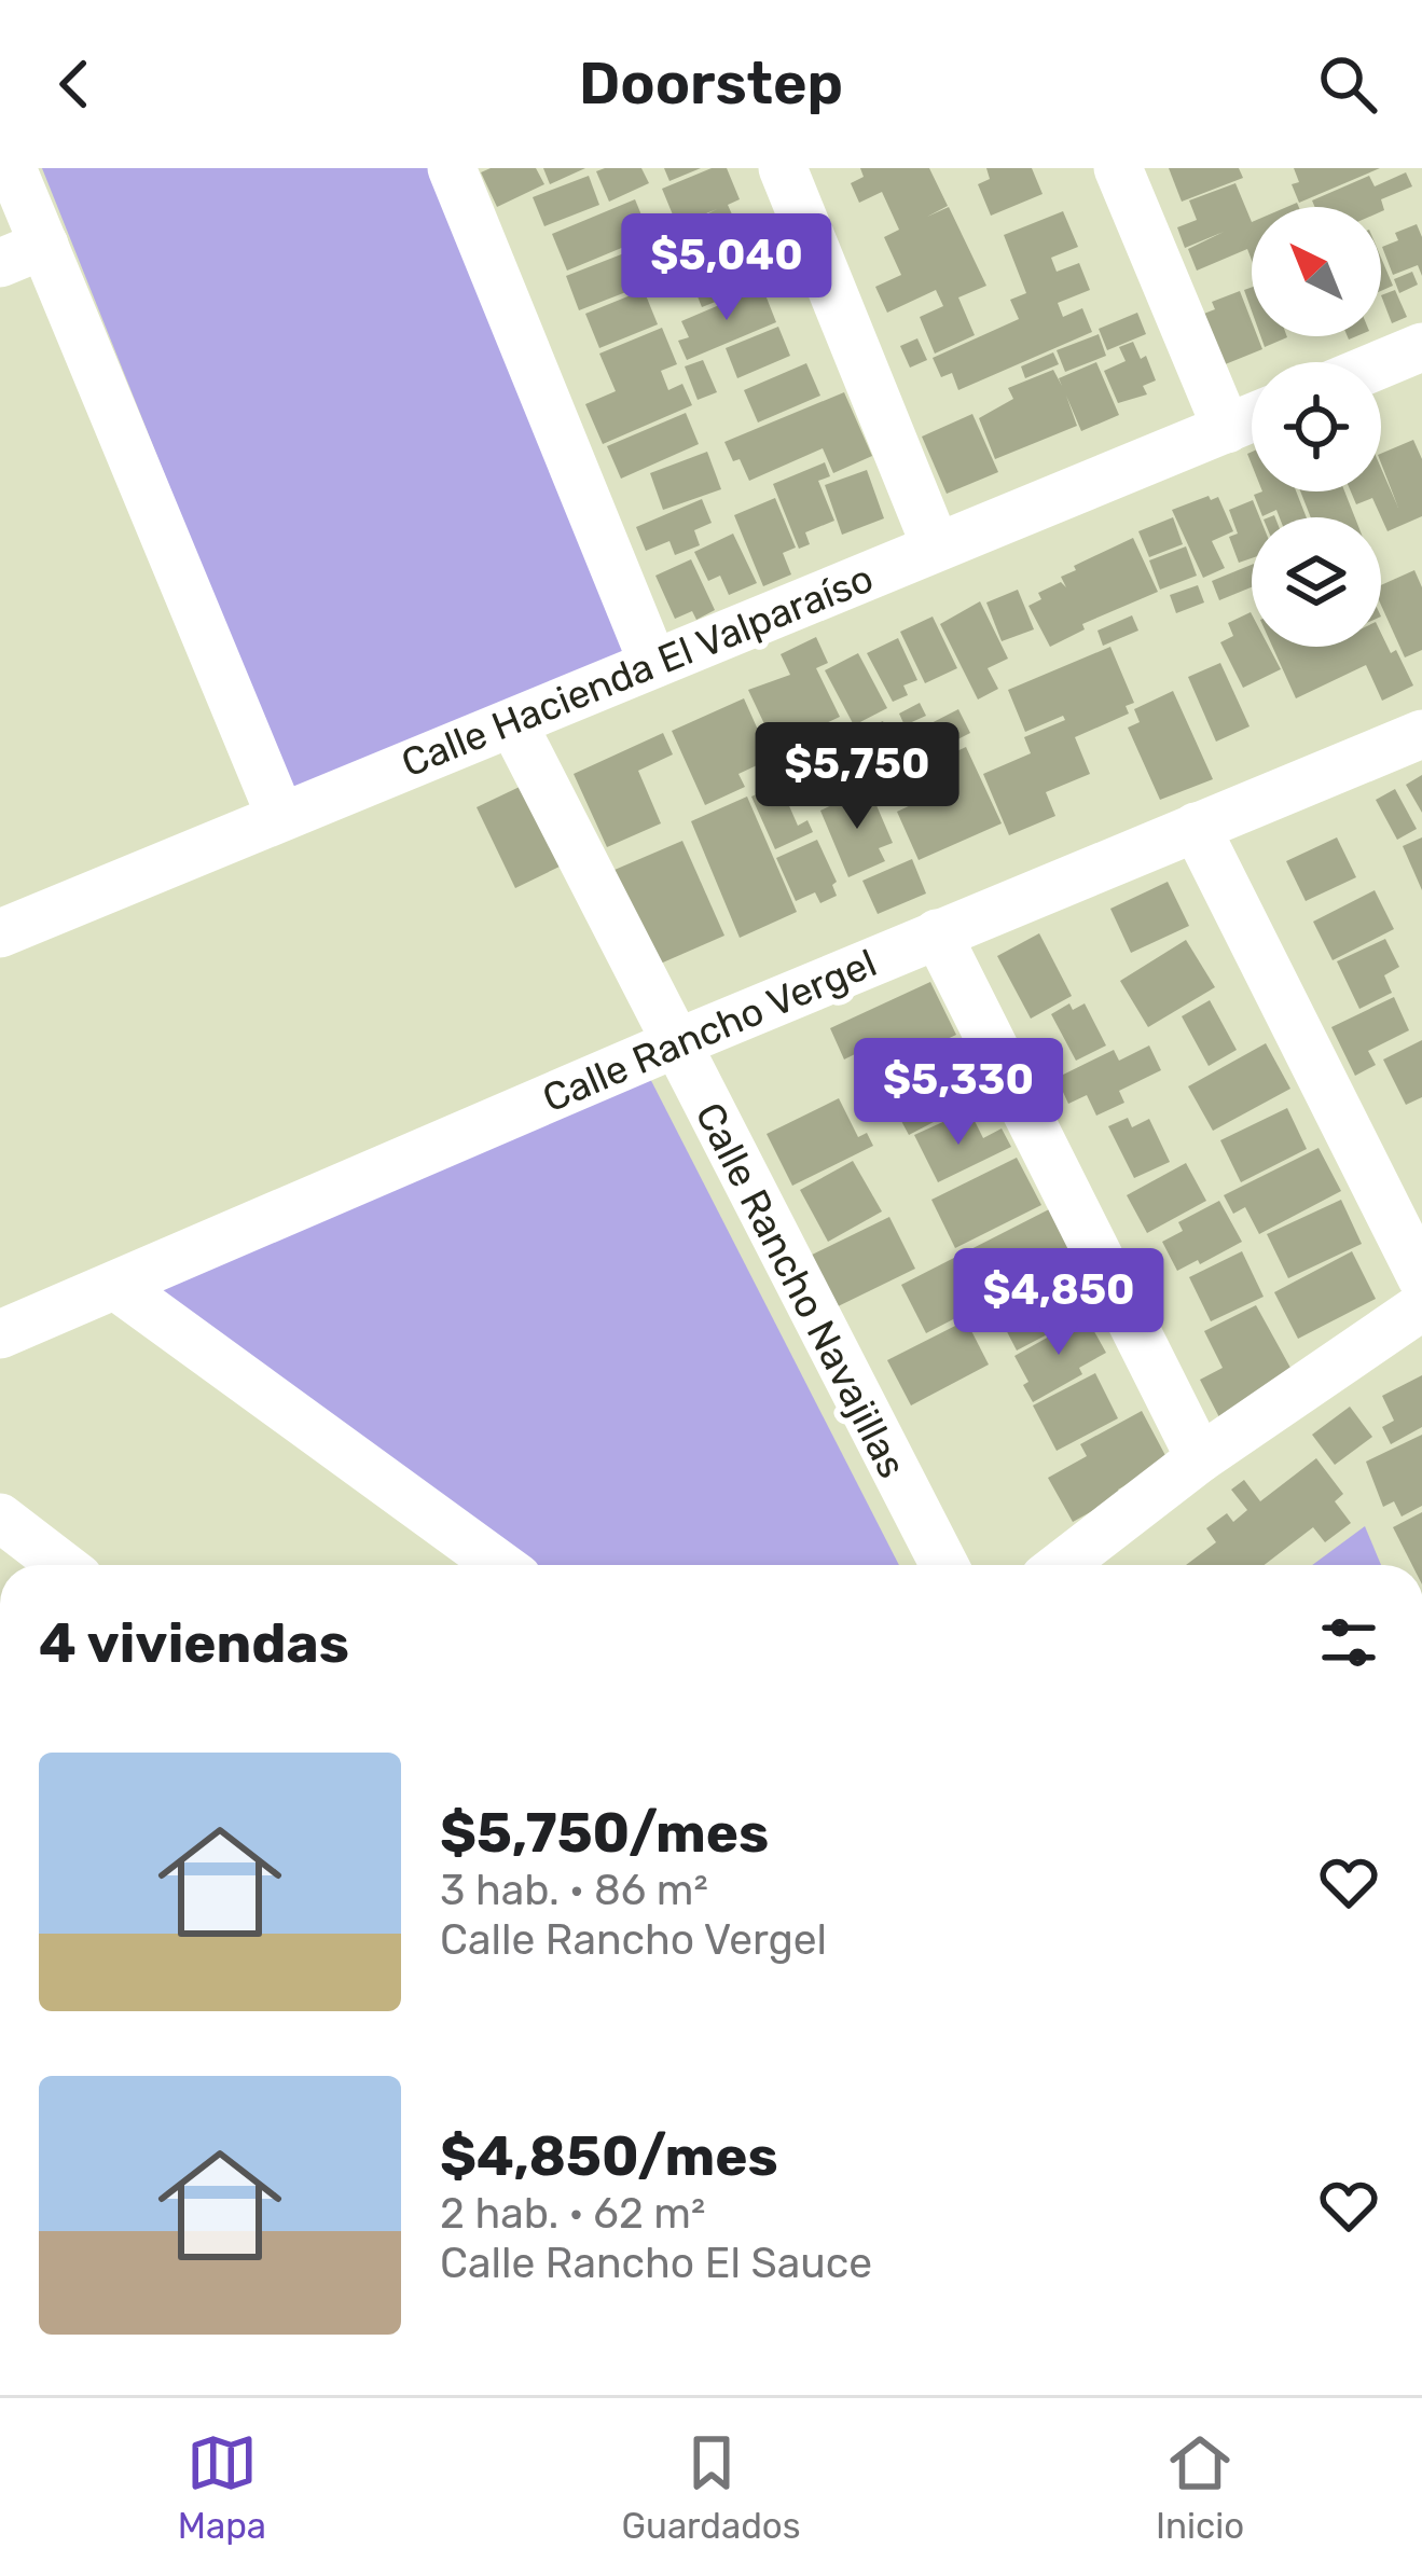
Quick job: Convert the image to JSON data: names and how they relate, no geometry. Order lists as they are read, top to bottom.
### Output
{
  "streets": {
    "street": ["Calle Hacienda El Valparaíso", "Calle Rancho Vergel", "Calle Rancho Navajillas"]
  },
  "crossings": [
    ["Calle Hacienda El Valparaíso", "Calle Rancho Navajillas"],
    ["Calle Rancho Vergel", "Calle Rancho Navajillas"]
  ],
  "north": "top left",
  "page": {
    "header": "Doorstep",
    "price": [
      "$5,040",
      "$5,750",
      "$5,330",
      "$4,850"
    ],
    "heading": "4 viviendas",
    "list": [
      {
        "name": "$5,750/mes",
        "note": "3 hab. · 86 m² · Calle Rancho Vergel"
      },
      {
        "name": "$4,850/mes",
        "note": "2 hab. · 62 m² · Calle Rancho El Sauce"
      }
    ],
    "tabs": ["Mapa", "Guardados", "Inicio"]
  }
}
